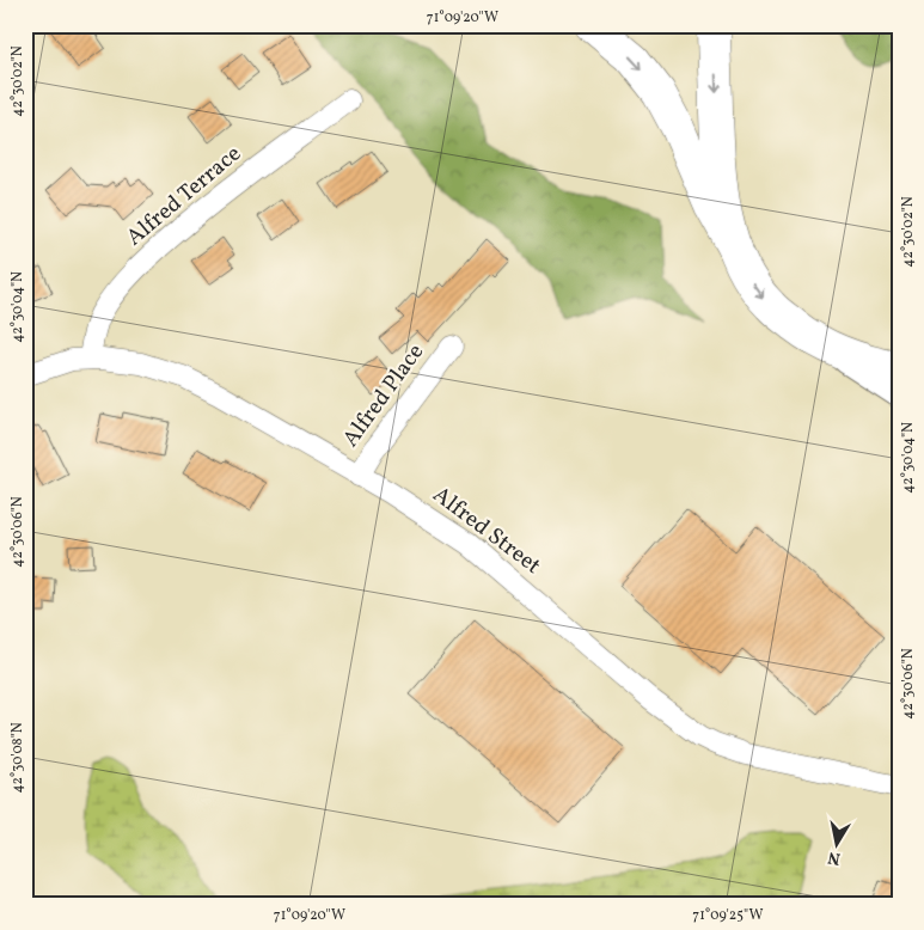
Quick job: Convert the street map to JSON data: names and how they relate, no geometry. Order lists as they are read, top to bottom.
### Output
{
  "streets": {
    "street": ["Alfred Terrace", "Alfred Place", "Alfred Street"]
  },
  "crossings": [
    ["Alfred Terrace", "Alfred Street"],
    ["Alfred Place", "Alfred Street"]
  ],
  "north": "bottom",
  "coordinates": [
    "71°09'20\"W",
    "42°30'02\"N",
    "42°30'04\"N",
    "42°30'06\"N",
    "42°30'08\"N",
    "71°09'25\"W"
  ]
}
